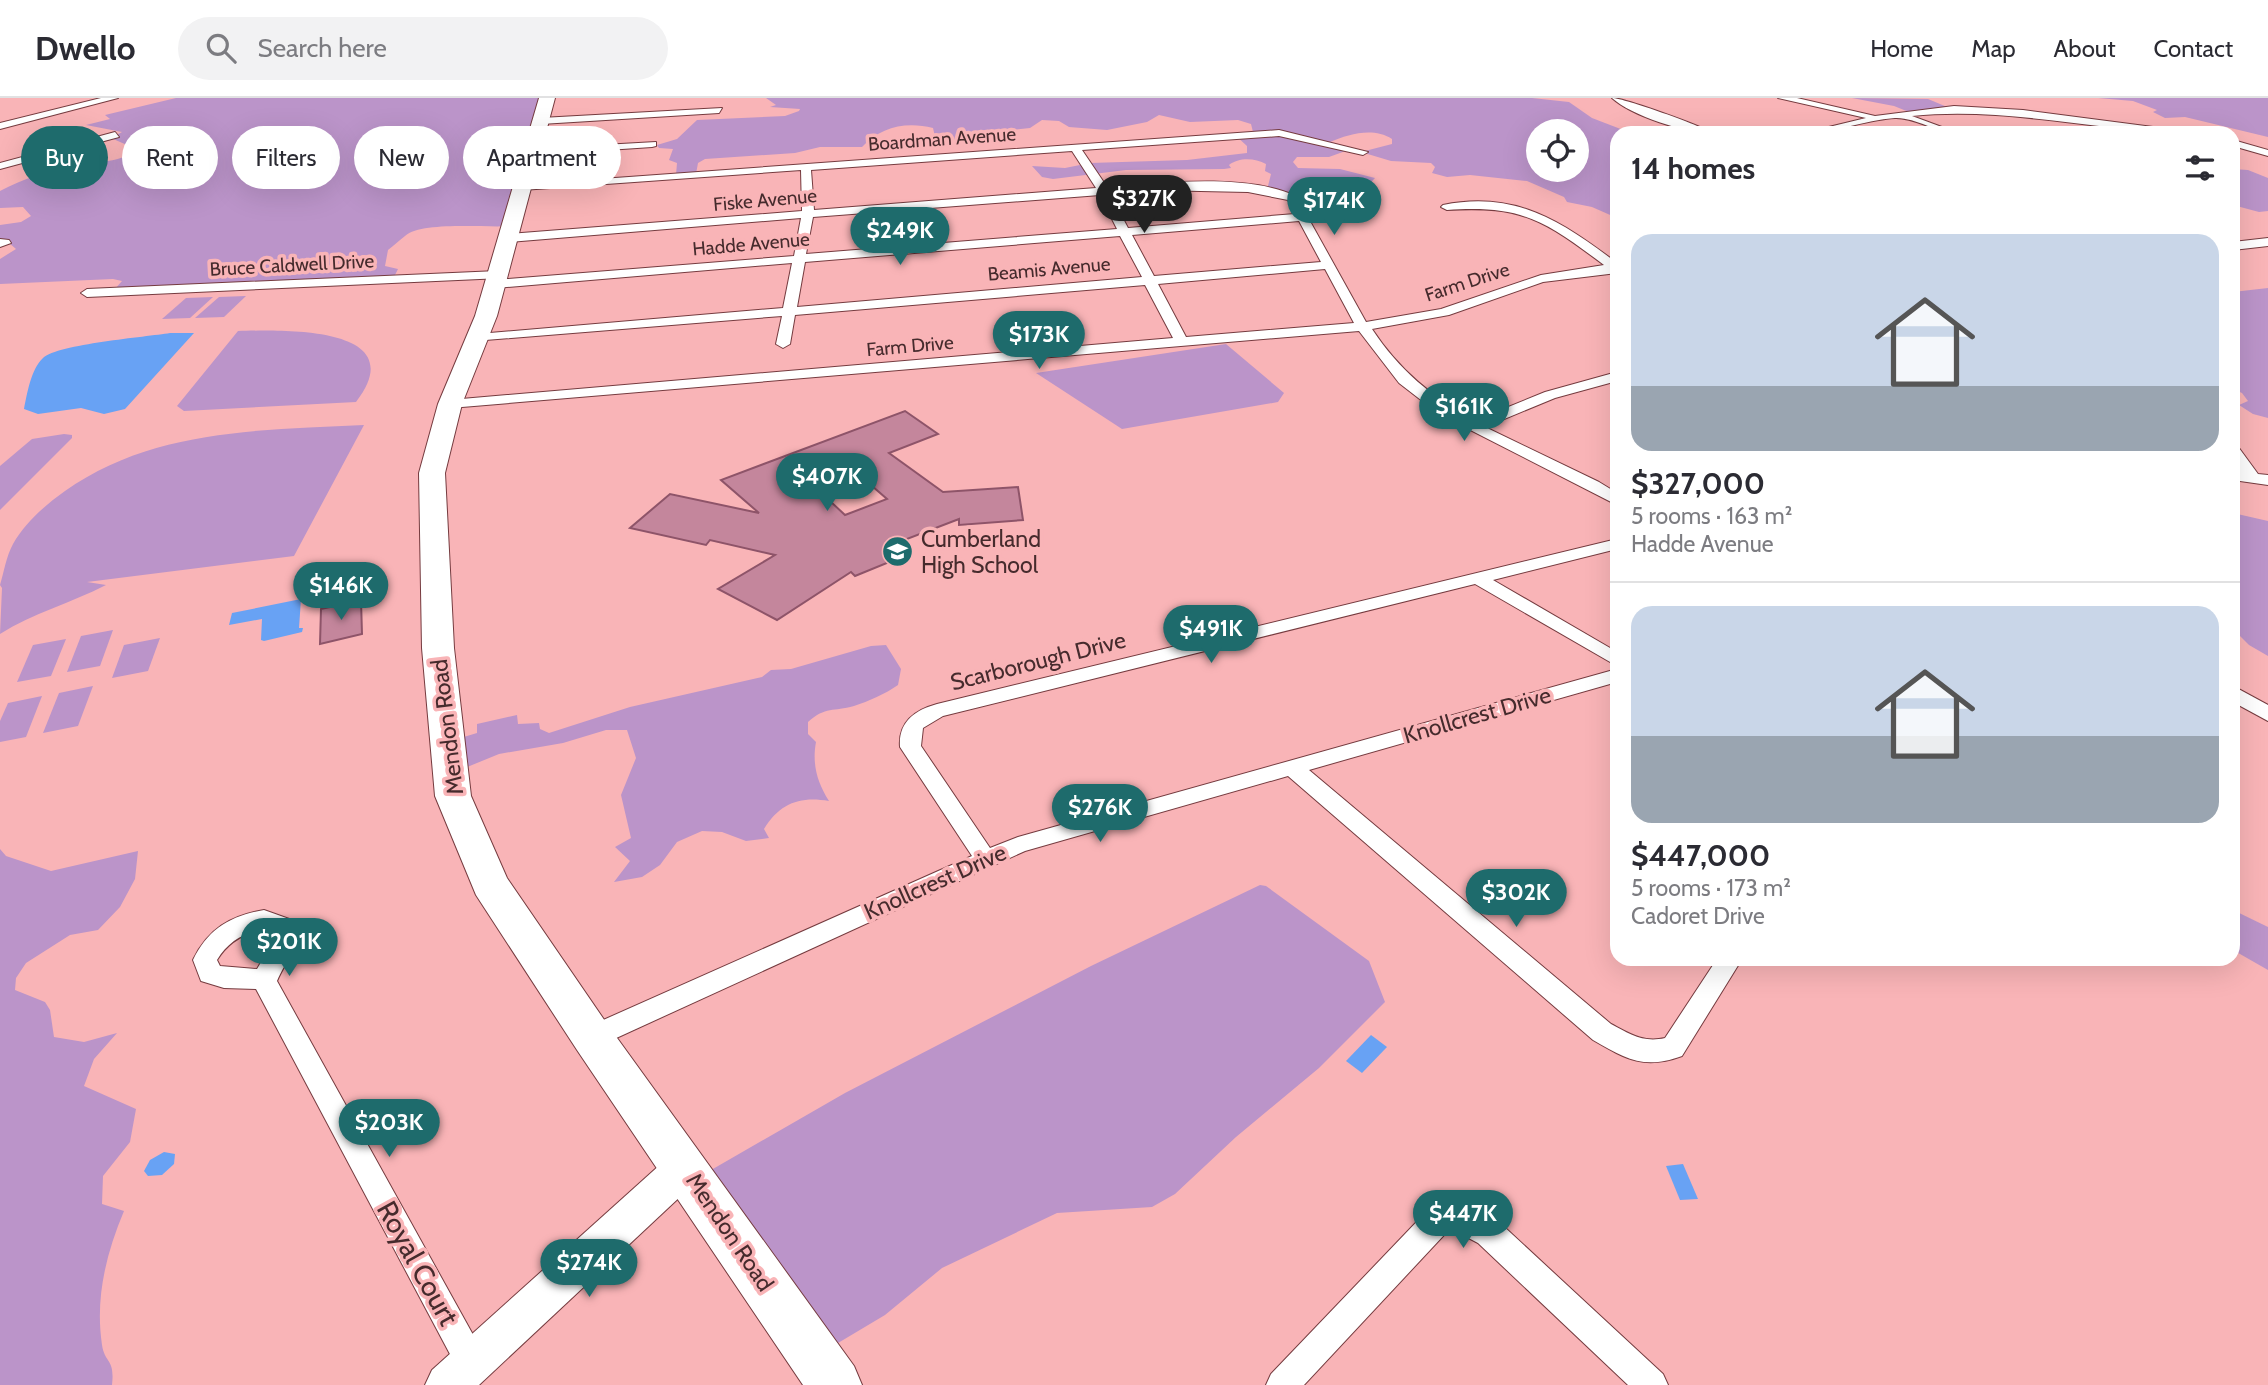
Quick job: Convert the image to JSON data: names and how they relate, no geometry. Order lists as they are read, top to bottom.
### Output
{
  "streets": {
    "main road": ["Mendon Road"],
    "street": [
      "Boardman Avenue",
      "Fiske Avenue",
      "Hadde Avenue",
      "Bruce Caldwell Drive",
      "Beamis Avenue",
      "Farm Drive",
      "Scarborough Drive",
      "Knollcrest Drive",
      "Royal Court"
    ]
  },
  "crossings": [
    ["Fiske Avenue", "Hadde Avenue"],
    ["Fiske Avenue", "Mendon Road"],
    ["Hadde Avenue", "Bruce Caldwell Drive"],
    ["Hadde Avenue", "Mendon Road"],
    ["Bruce Caldwell Drive", "Mendon Road"],
    ["Beamis Avenue", "Mendon Road"],
    ["Farm Drive", "Mendon Road"],
    ["Scarborough Drive", "Knollcrest Drive"],
    ["Knollcrest Drive", "Mendon Road"]
  ],
  "places": {
    "school or university": ["Cumberland High School"]
  },
  "page": {
    "header": "Dwello",
    "search": "Search here",
    "nav": [
      "Home",
      "Map",
      "About",
      "Contact"
    ],
    "chip": [
      "Buy",
      "Rent",
      "Filters",
      "New",
      "Apartment"
    ],
    "heading": "14 homes",
    "price": [
      "$327K",
      "$174K",
      "$249K",
      "$173K",
      "$161K",
      "$407K",
      "$146K",
      "$491K",
      "$276K",
      "$302K",
      "$201K",
      "$203K",
      "$447K",
      "$274K"
    ],
    "list": [
      {
        "name": "$327,000",
        "note": "5 rooms · 163 m² · Hadde Avenue"
      },
      {
        "name": "$447,000",
        "note": "5 rooms · 173 m² · Cadoret Drive"
      }
    ]
  }
}
